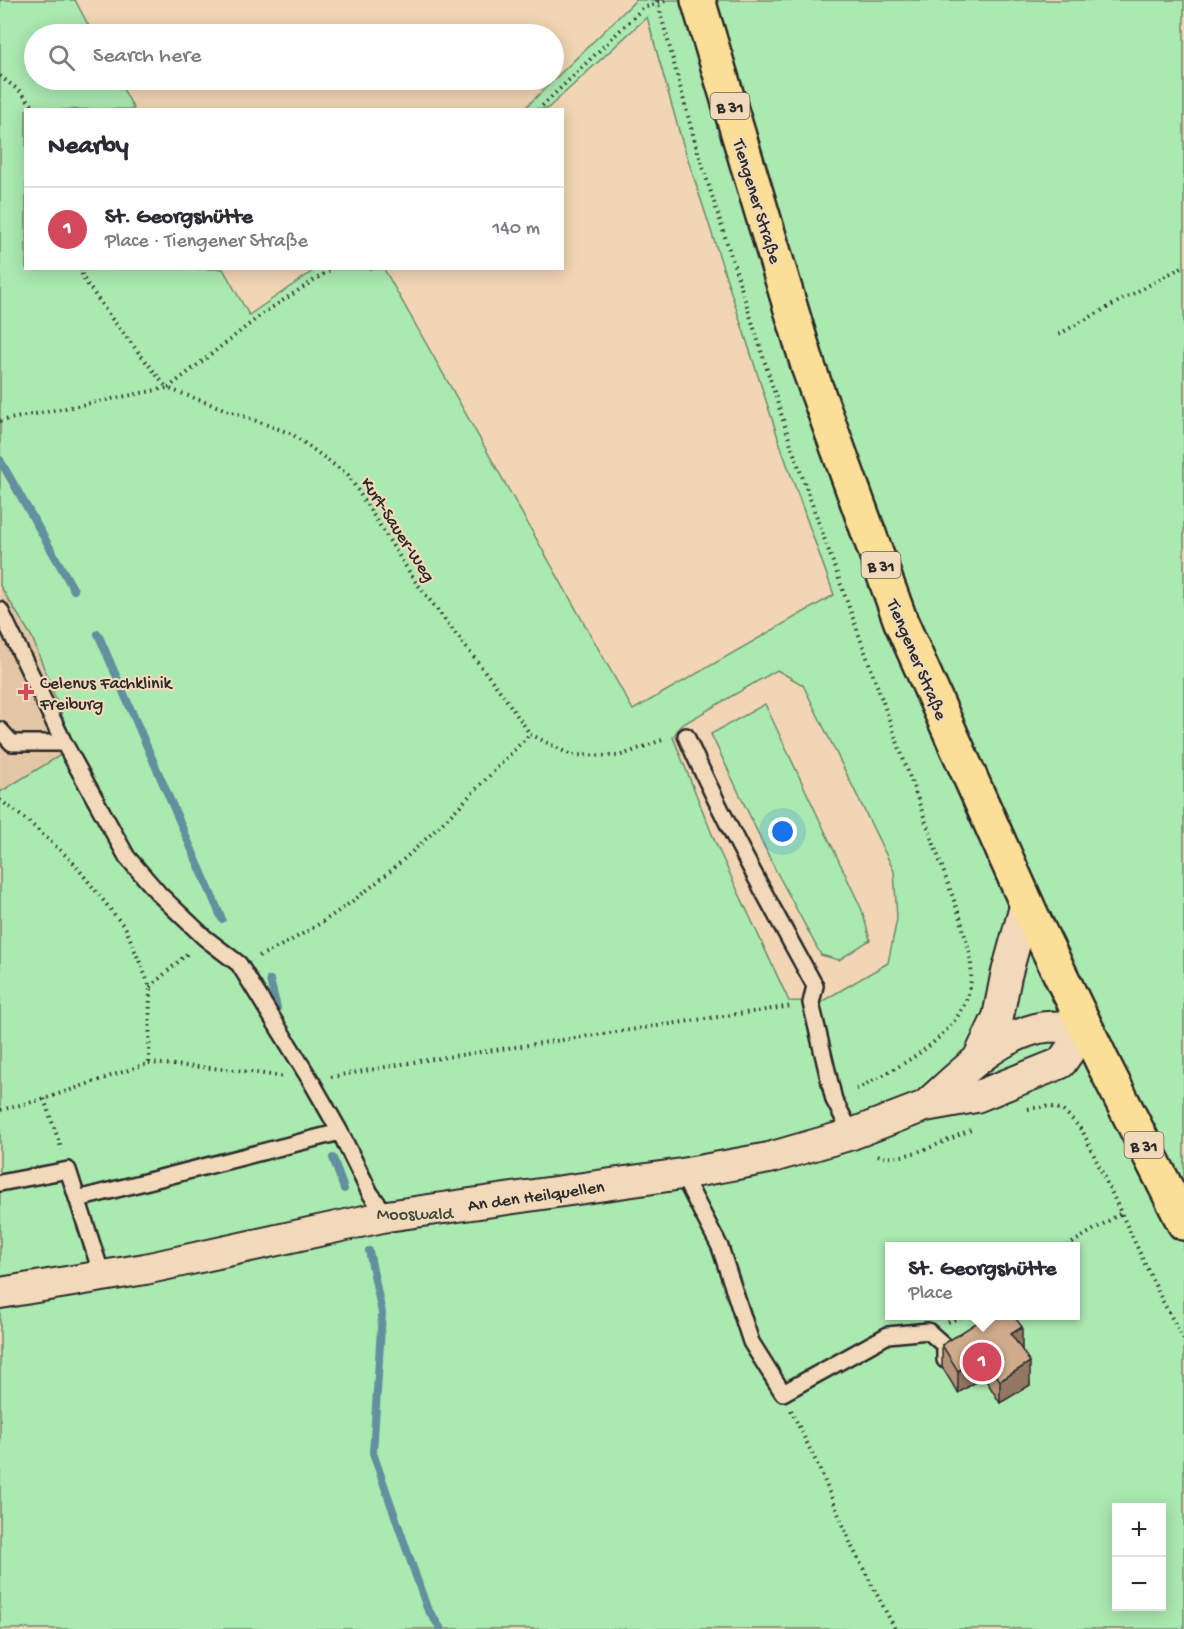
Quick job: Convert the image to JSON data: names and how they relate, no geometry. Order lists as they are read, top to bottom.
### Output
{
  "streets": {
    "main road": ["B 31", "Tiengener Straße"],
    "street": ["An den Heilquellen"],
    "path": ["Kurt-Sauer-Weg"]
  },
  "crossings": [
    ["Tiengener Straße", "An den Heilquellen"]
  ],
  "parks": ["Mooswald"],
  "places": {
    "health": ["Celenus Fachklinik Freiburg"]
  },
  "page": {
    "search": "Search here",
    "heading": "Nearby",
    "list": [
      {
        "mark": "1",
        "name": "St. Georgshütte",
        "note": "Place · Tiengener Straße",
        "value": "140 m"
      }
    ],
    "popup": ["St. Georgshütte", "Place"],
    "pins": "1",
    "map_buttons": ["+", "−"]
  }
}
